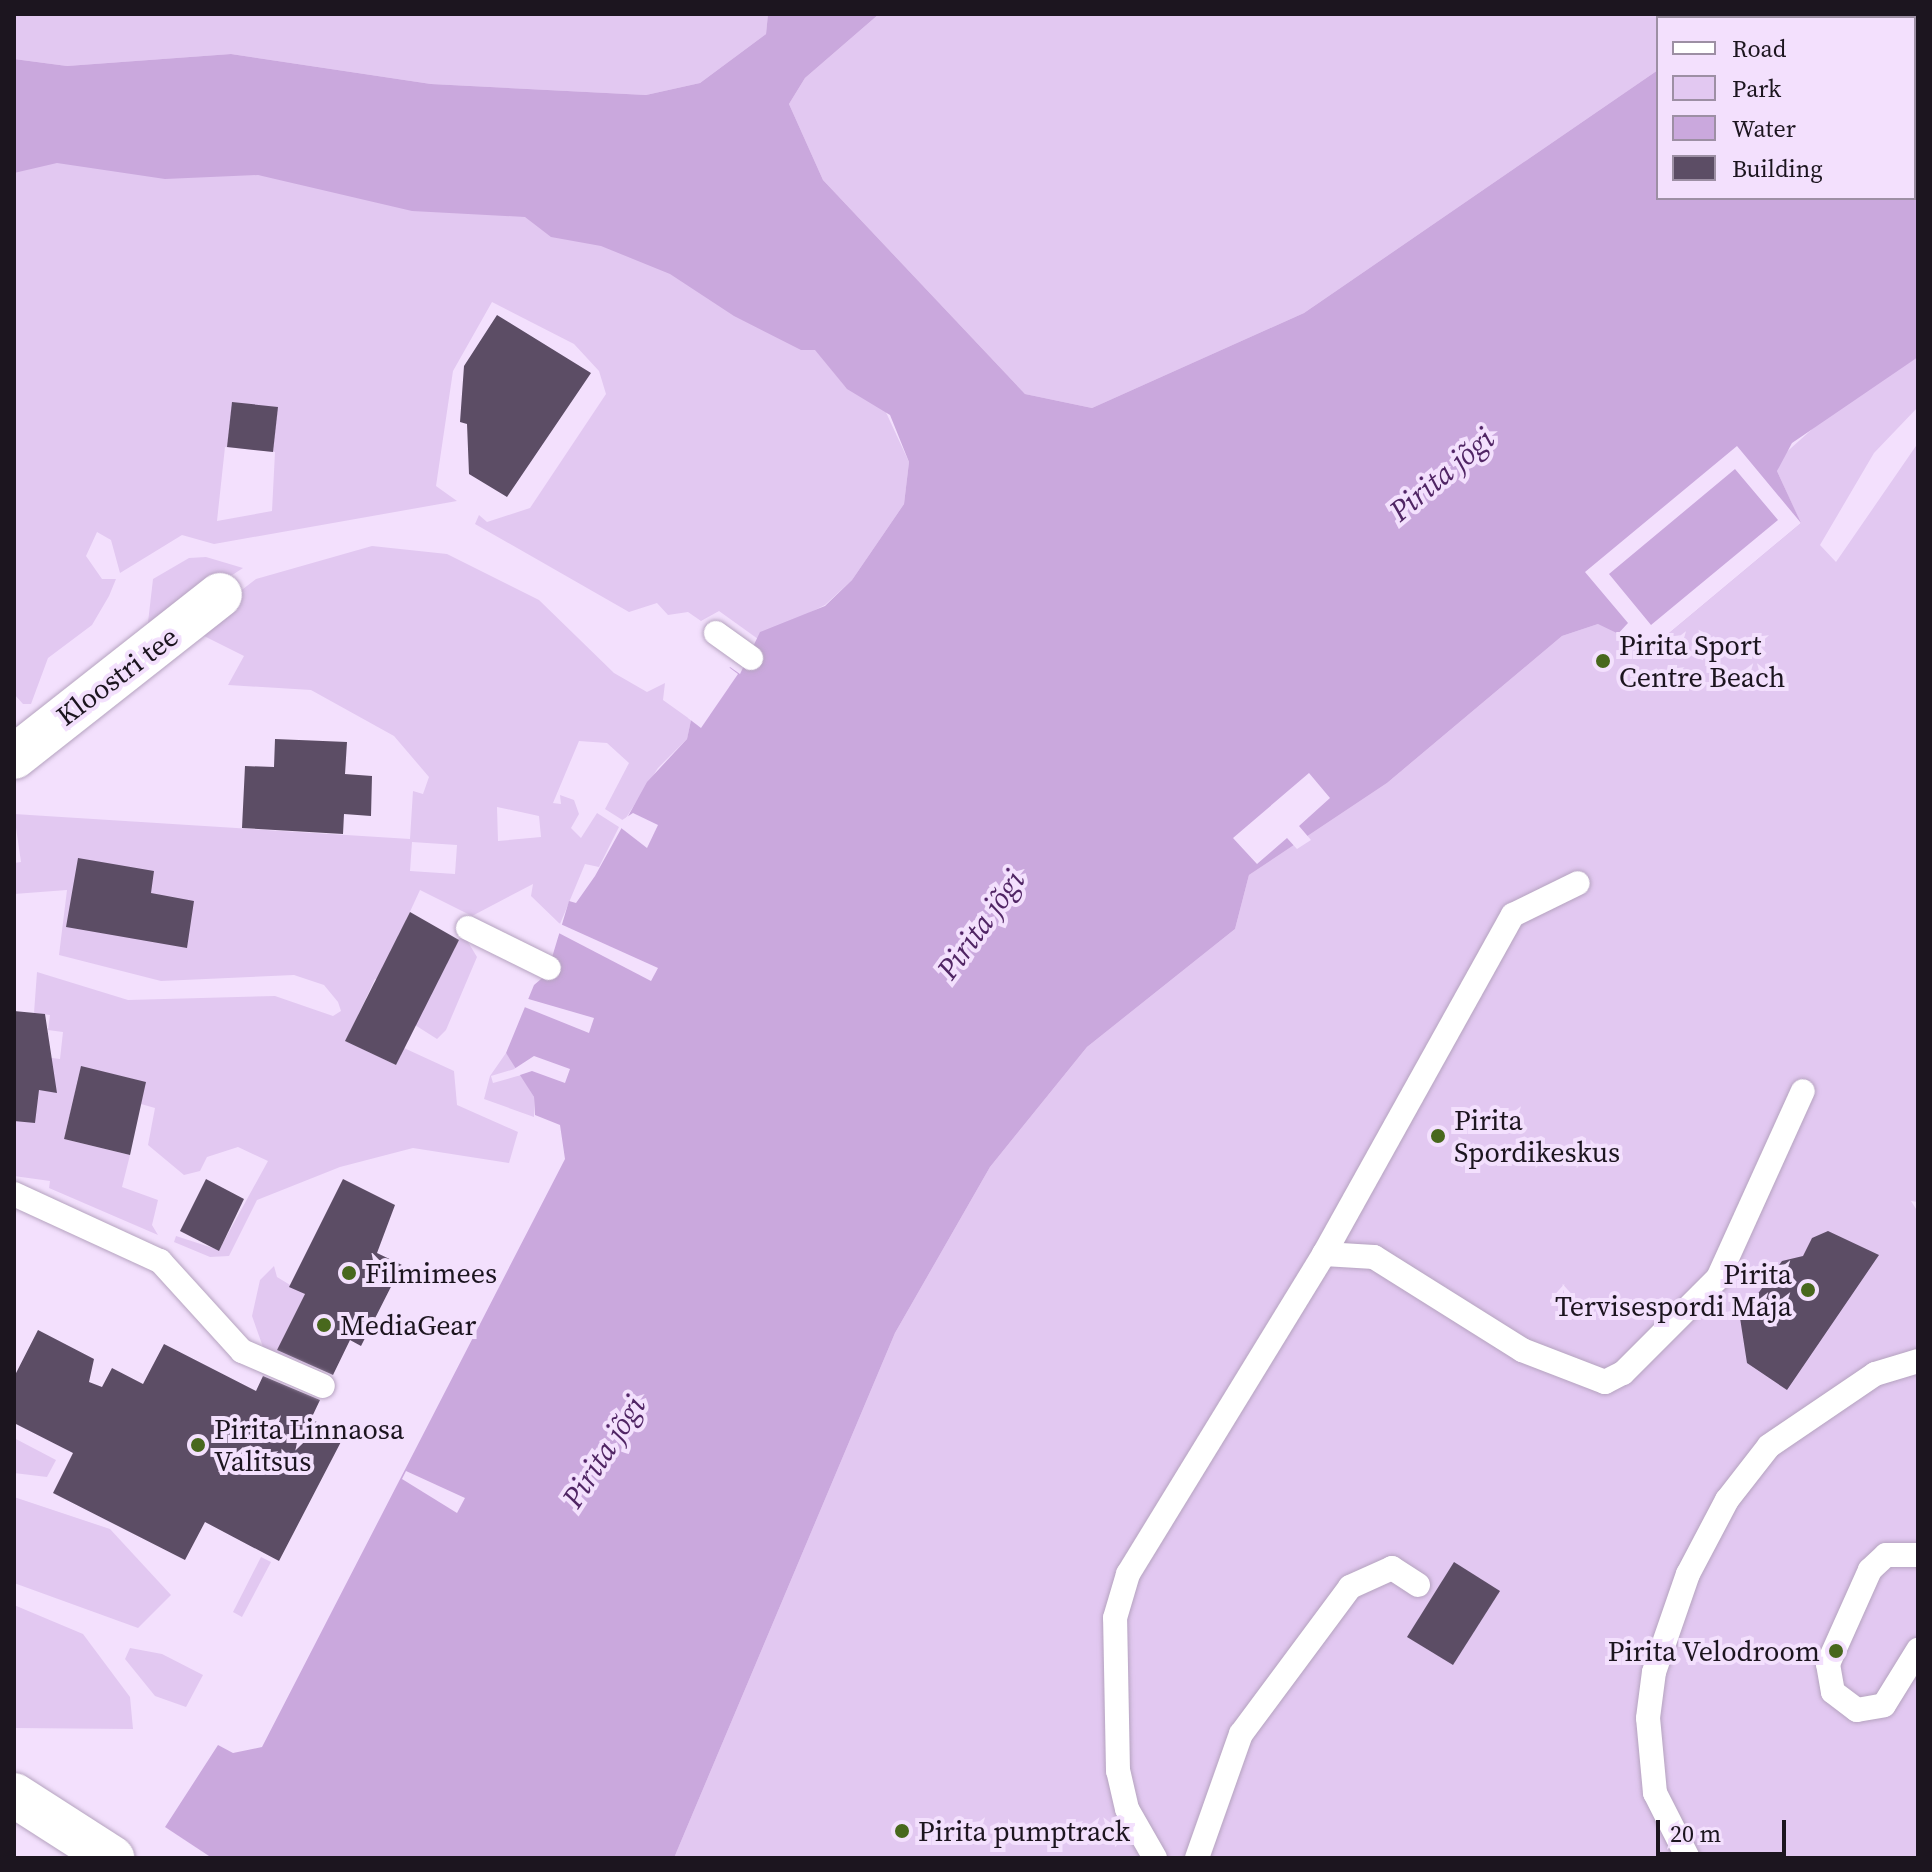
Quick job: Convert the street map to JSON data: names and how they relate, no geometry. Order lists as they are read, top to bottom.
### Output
{
  "streets": {
    "street": ["Kloostri tee"]
  },
  "water": ["Pirita jõgi"],
  "places": [
    "Pirita Sport Centre Beach",
    "Pirita Spordikeskus",
    "Filmimees",
    "Pirita Tervisespordi Maja",
    "MediaGear",
    "Pirita Linnaosa Valitsus",
    "Pirita Velodroom",
    "Pirita pumptrack"
  ],
  "legend": [
    "Road",
    "Park",
    "Water",
    "Building"
  ],
  "scale_bar": "20 m"
}
